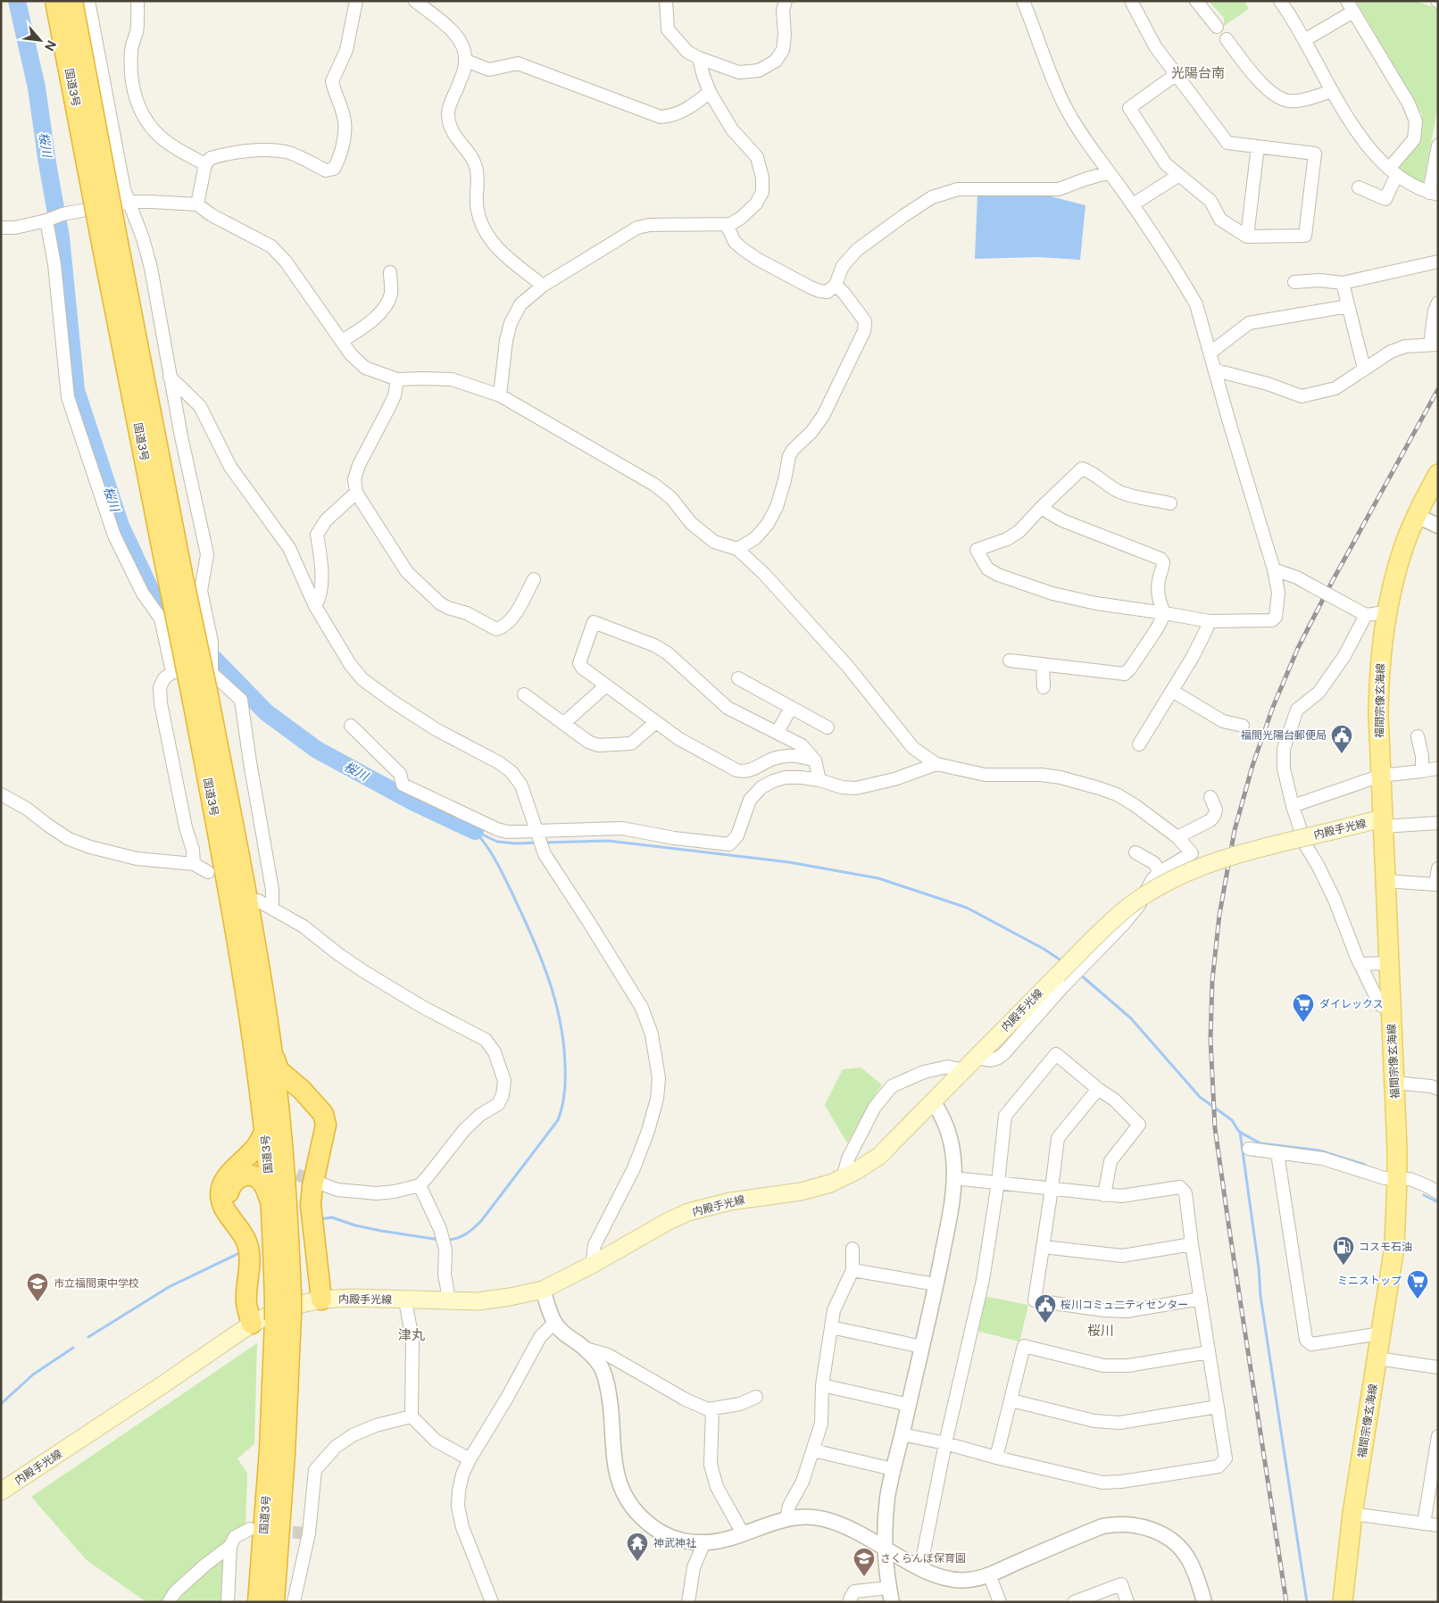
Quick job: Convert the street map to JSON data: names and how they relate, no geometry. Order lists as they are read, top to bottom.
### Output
{
  "streets": {
    "highway": ["国道3号"],
    "main road": ["福間宗像玄海線", "内殿手光線"]
  },
  "crossings": [
    ["福間宗像玄海線", "内殿手光線"]
  ],
  "districts": ["光陽台南", "桜川", "津丸"],
  "water": ["桜川"],
  "places": {
    "public building": ["福間光陽台郵便局", "桜川コミュ二ティセンター"],
    "supermarket": ["ダイレックス", "ミニストップ"],
    "fuel station": ["コスモ石油"],
    "school or university": ["市立福間東中学校", "さくらんぼ保育園"],
    "temple": ["神武神社"]
  },
  "north": "bottom right"
}
